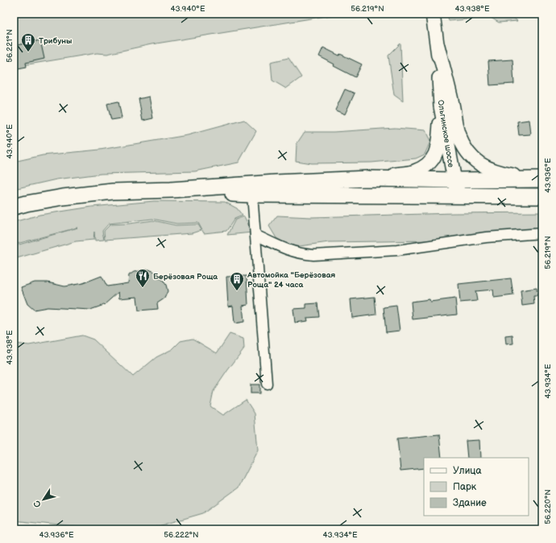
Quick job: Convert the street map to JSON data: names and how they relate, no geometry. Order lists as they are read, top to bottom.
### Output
{
  "streets": {
    "main road": ["Ольгинское шоссе"]
  },
  "places": {
    "building": ["Трибуны", "Автомойка \"Берёзовая Роща\" 24 часа"],
    "restaurant": ["Берёзовая Роща"]
  },
  "legend": ["Улица", "Парк", "Здание"],
  "north": "bottom left",
  "coordinates": [
    "43.940°E",
    "56.219°N",
    "43.938°E",
    "56.221°N",
    "43.936°E",
    "43.934°E",
    "56.220°N",
    "56.222°N"
  ]
}
